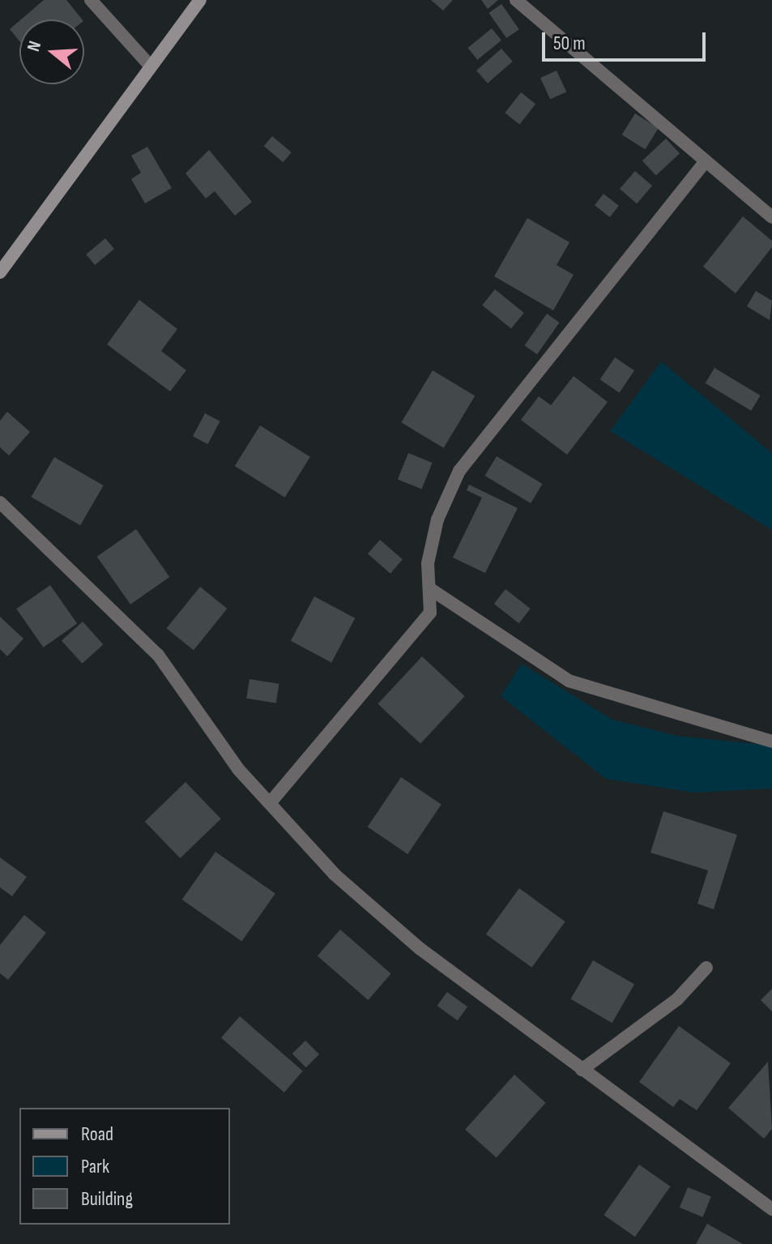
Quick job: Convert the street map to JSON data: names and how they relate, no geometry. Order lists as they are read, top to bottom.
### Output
{
  "legend": ["Road", "Park", "Building"],
  "scale_bar": "50 m",
  "north": "left"
}
